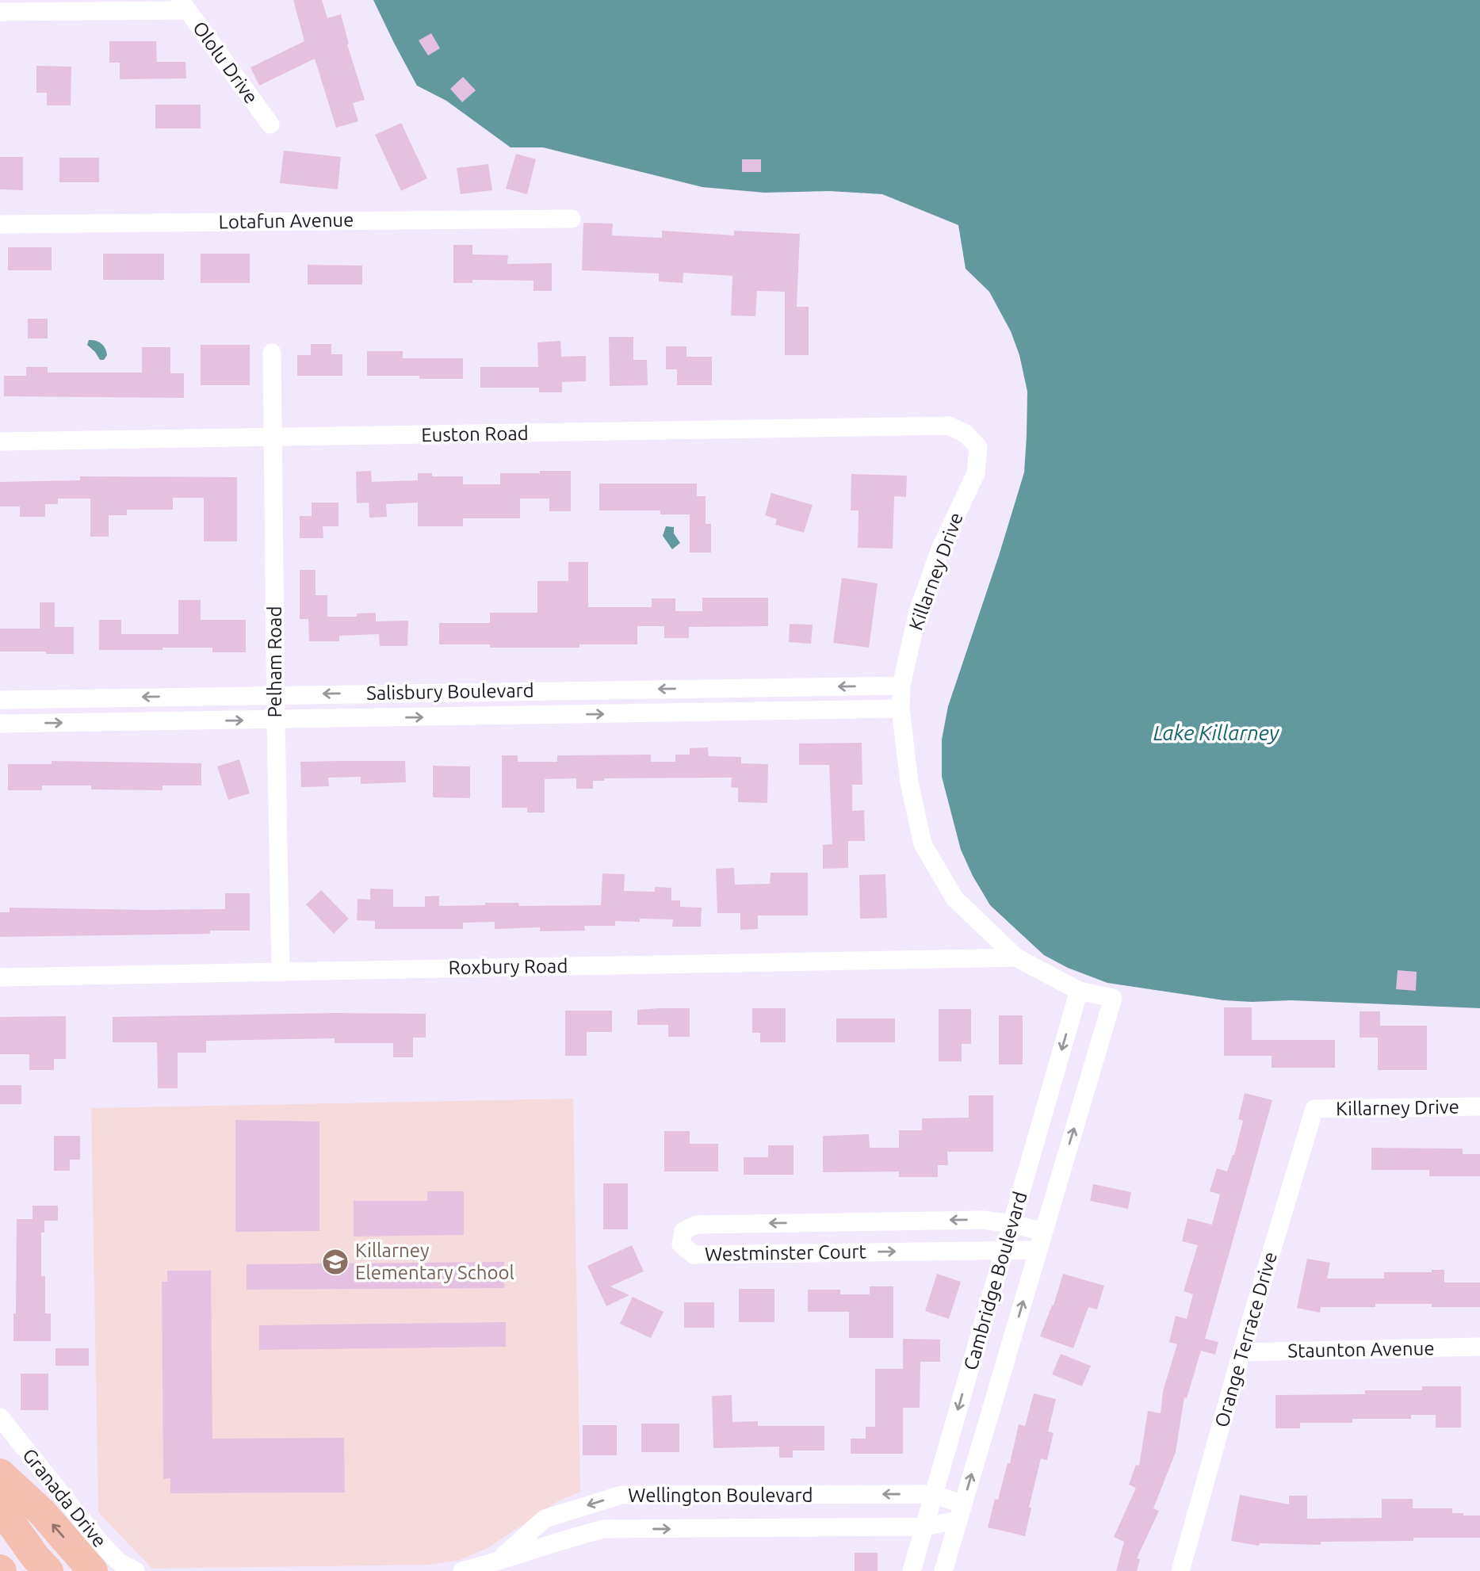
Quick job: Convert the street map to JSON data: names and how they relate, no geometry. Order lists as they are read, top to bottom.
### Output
{
  "streets": {
    "street": [
      "Ololu Drive",
      "Lotafun Avenue",
      "Euston Road",
      "Killarney Drive",
      "Pelham Road",
      "Salisbury Boulevard",
      "Roxbury Road",
      "Westminster Court",
      "Cambridge Boulevard",
      "Orange Terrace Drive",
      "Staunton Avenue",
      "Wellington Boulevard",
      "Granada Drive"
    ]
  },
  "crossings": [
    ["Euston Road", "Killarney Drive"],
    ["Euston Road", "Pelham Road"],
    ["Killarney Drive", "Salisbury Boulevard"],
    ["Killarney Drive", "Roxbury Road"],
    ["Killarney Drive", "Cambridge Boulevard"],
    ["Killarney Drive", "Orange Terrace Drive"],
    ["Pelham Road", "Salisbury Boulevard"],
    ["Pelham Road", "Roxbury Road"],
    ["Westminster Court", "Cambridge Boulevard"],
    ["Cambridge Boulevard", "Wellington Boulevard"],
    ["Orange Terrace Drive", "Staunton Avenue"]
  ],
  "water": ["Lake Killarney"],
  "places": {
    "school or university": ["Killarney Elementary School"]
  }
}
